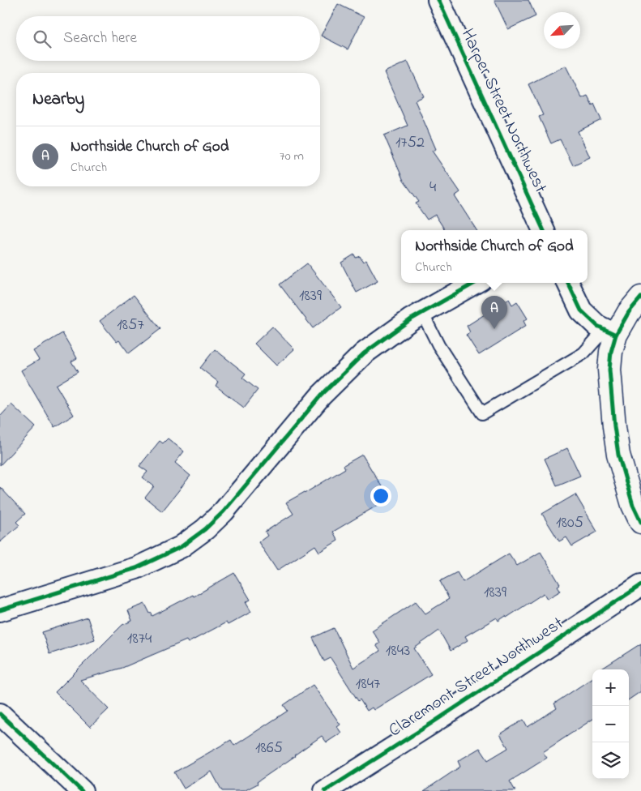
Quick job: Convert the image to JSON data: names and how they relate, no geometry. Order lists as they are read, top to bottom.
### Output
{
  "streets": {
    "street": ["Harper Street Northwest", "Claremont Street Northwest"]
  },
  "house_numbers": [
    "1752",
    "4",
    "1839",
    "1857",
    "1805",
    "1839",
    "1874",
    "1843",
    "1847",
    "1865"
  ],
  "north": "bottom left",
  "page": {
    "search": "Search here",
    "heading": "Nearby",
    "list": [
      {
        "mark": "A",
        "name": "Northside Church of God",
        "note": "Church",
        "value": "70 m"
      }
    ],
    "popup": ["Northside Church of God", "Church"],
    "pins": "A",
    "map_buttons": ["+", "−"]
  }
}
